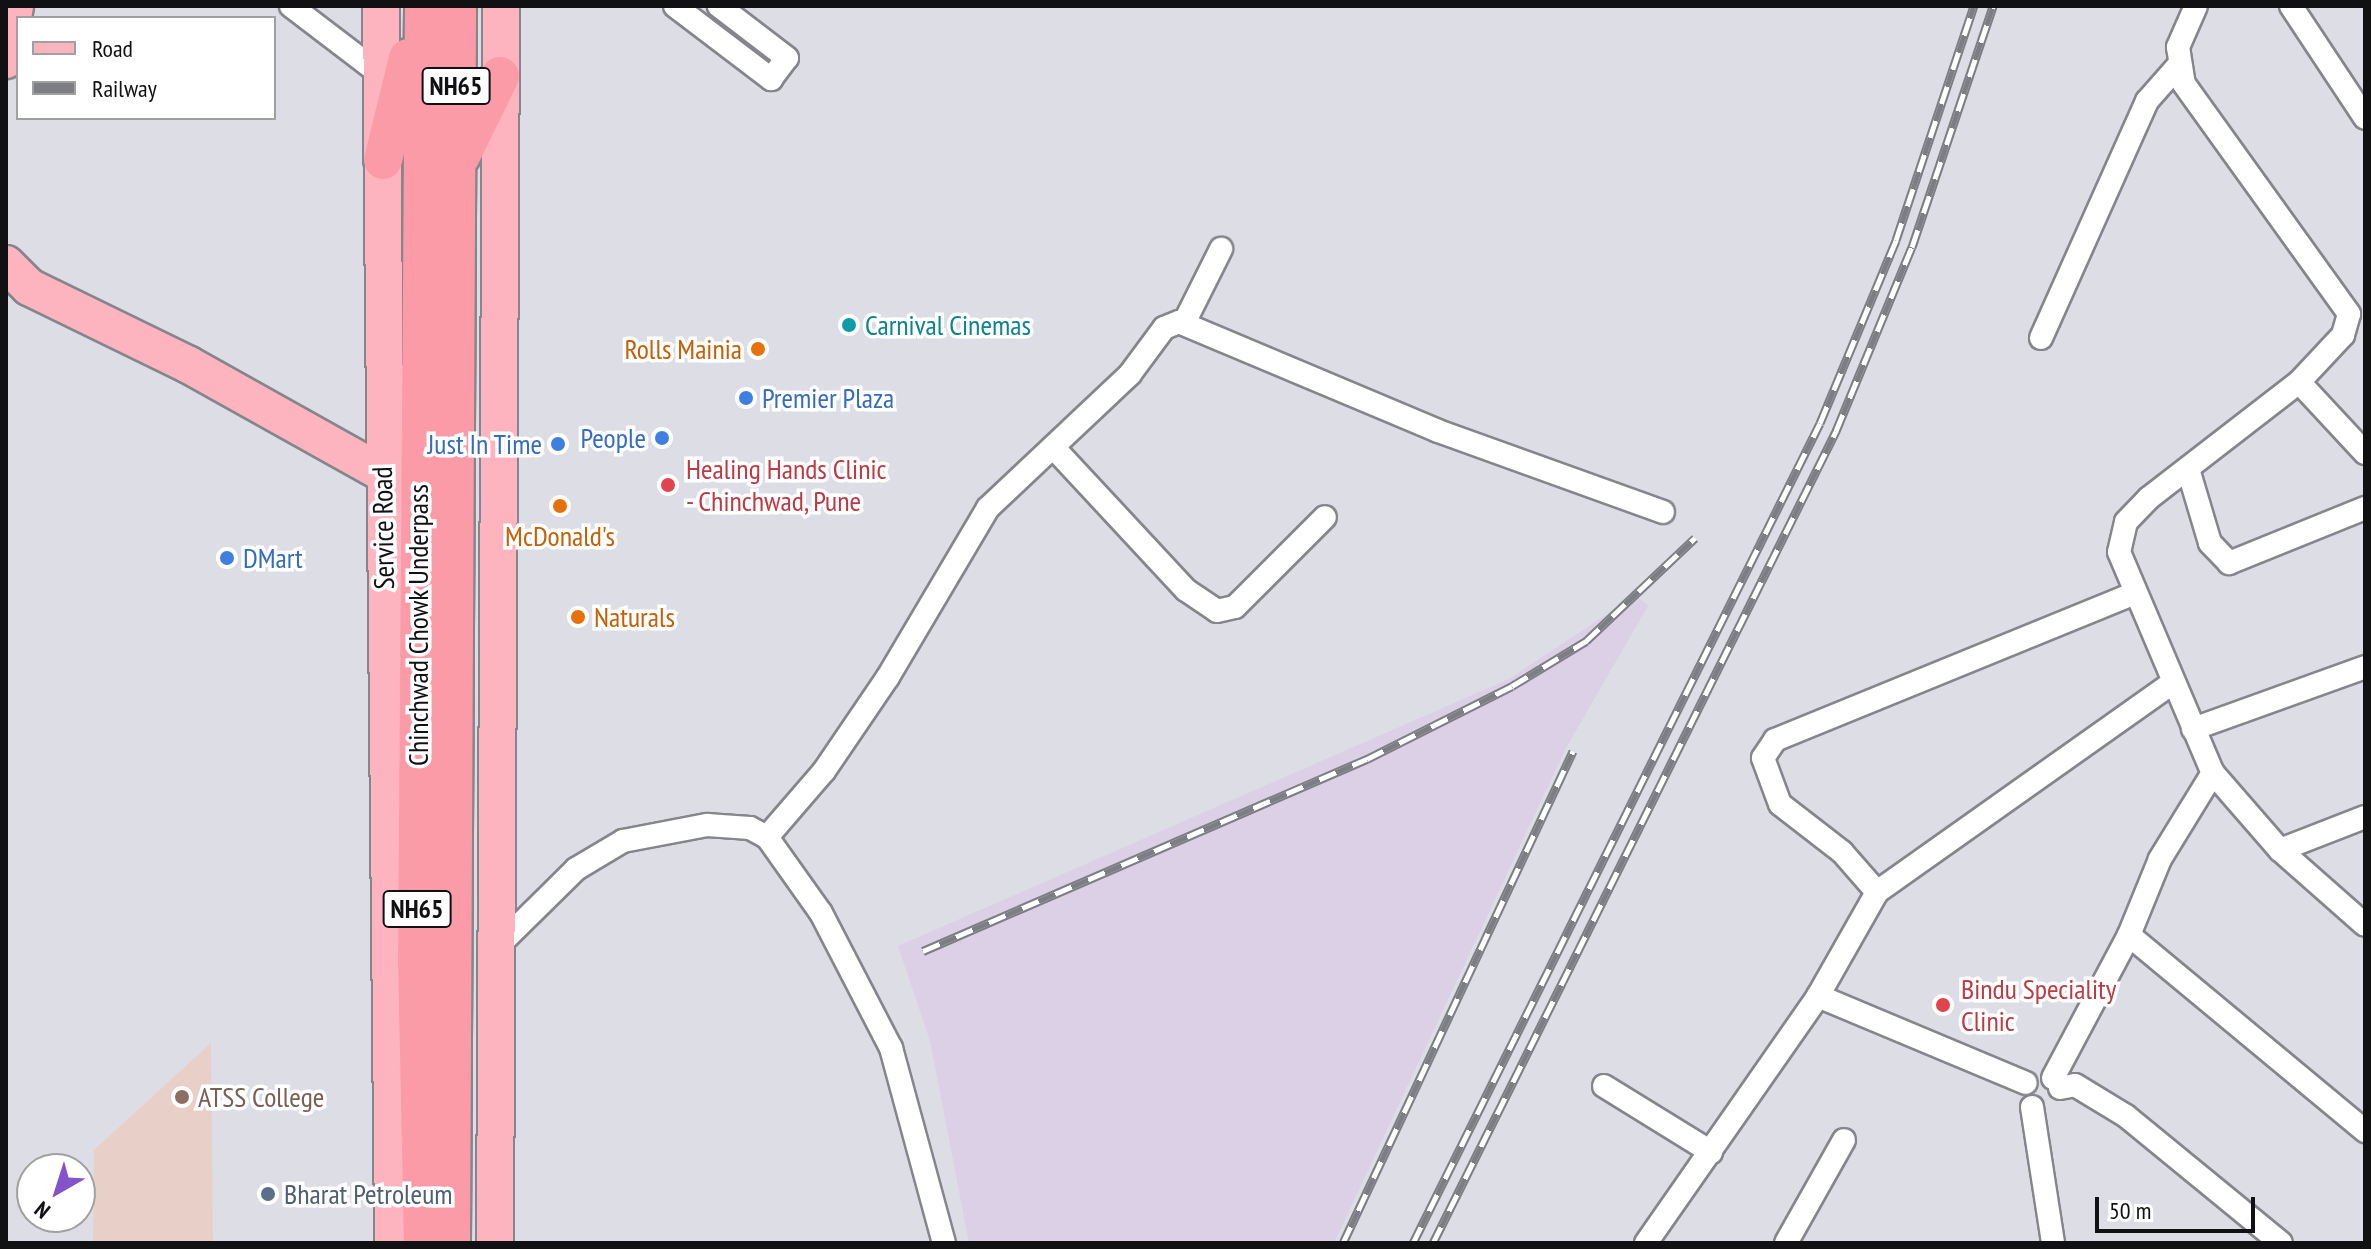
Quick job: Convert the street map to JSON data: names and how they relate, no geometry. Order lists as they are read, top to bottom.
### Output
{
  "streets": {
    "highway": ["NH65", "Chinchwad Chowk Underpass"],
    "main road": ["Service Road"]
  },
  "crossings": [
    ["NH65", "Chinchwad Chowk Underpass"]
  ],
  "places": [
    "Carnival Cinemas",
    "Rolls Mainia",
    "Premier Plaza",
    "People",
    "Just In Time",
    "Healing Hands Clinic - Chinchwad, Pune",
    "McDonald's",
    "DMart",
    "Naturals",
    "Bindu Speciality Clinic",
    "ATSS College",
    "Bharat Petroleum"
  ],
  "legend": ["Road", "Railway"],
  "scale_bar": "50 m",
  "north": "bottom left"
}
